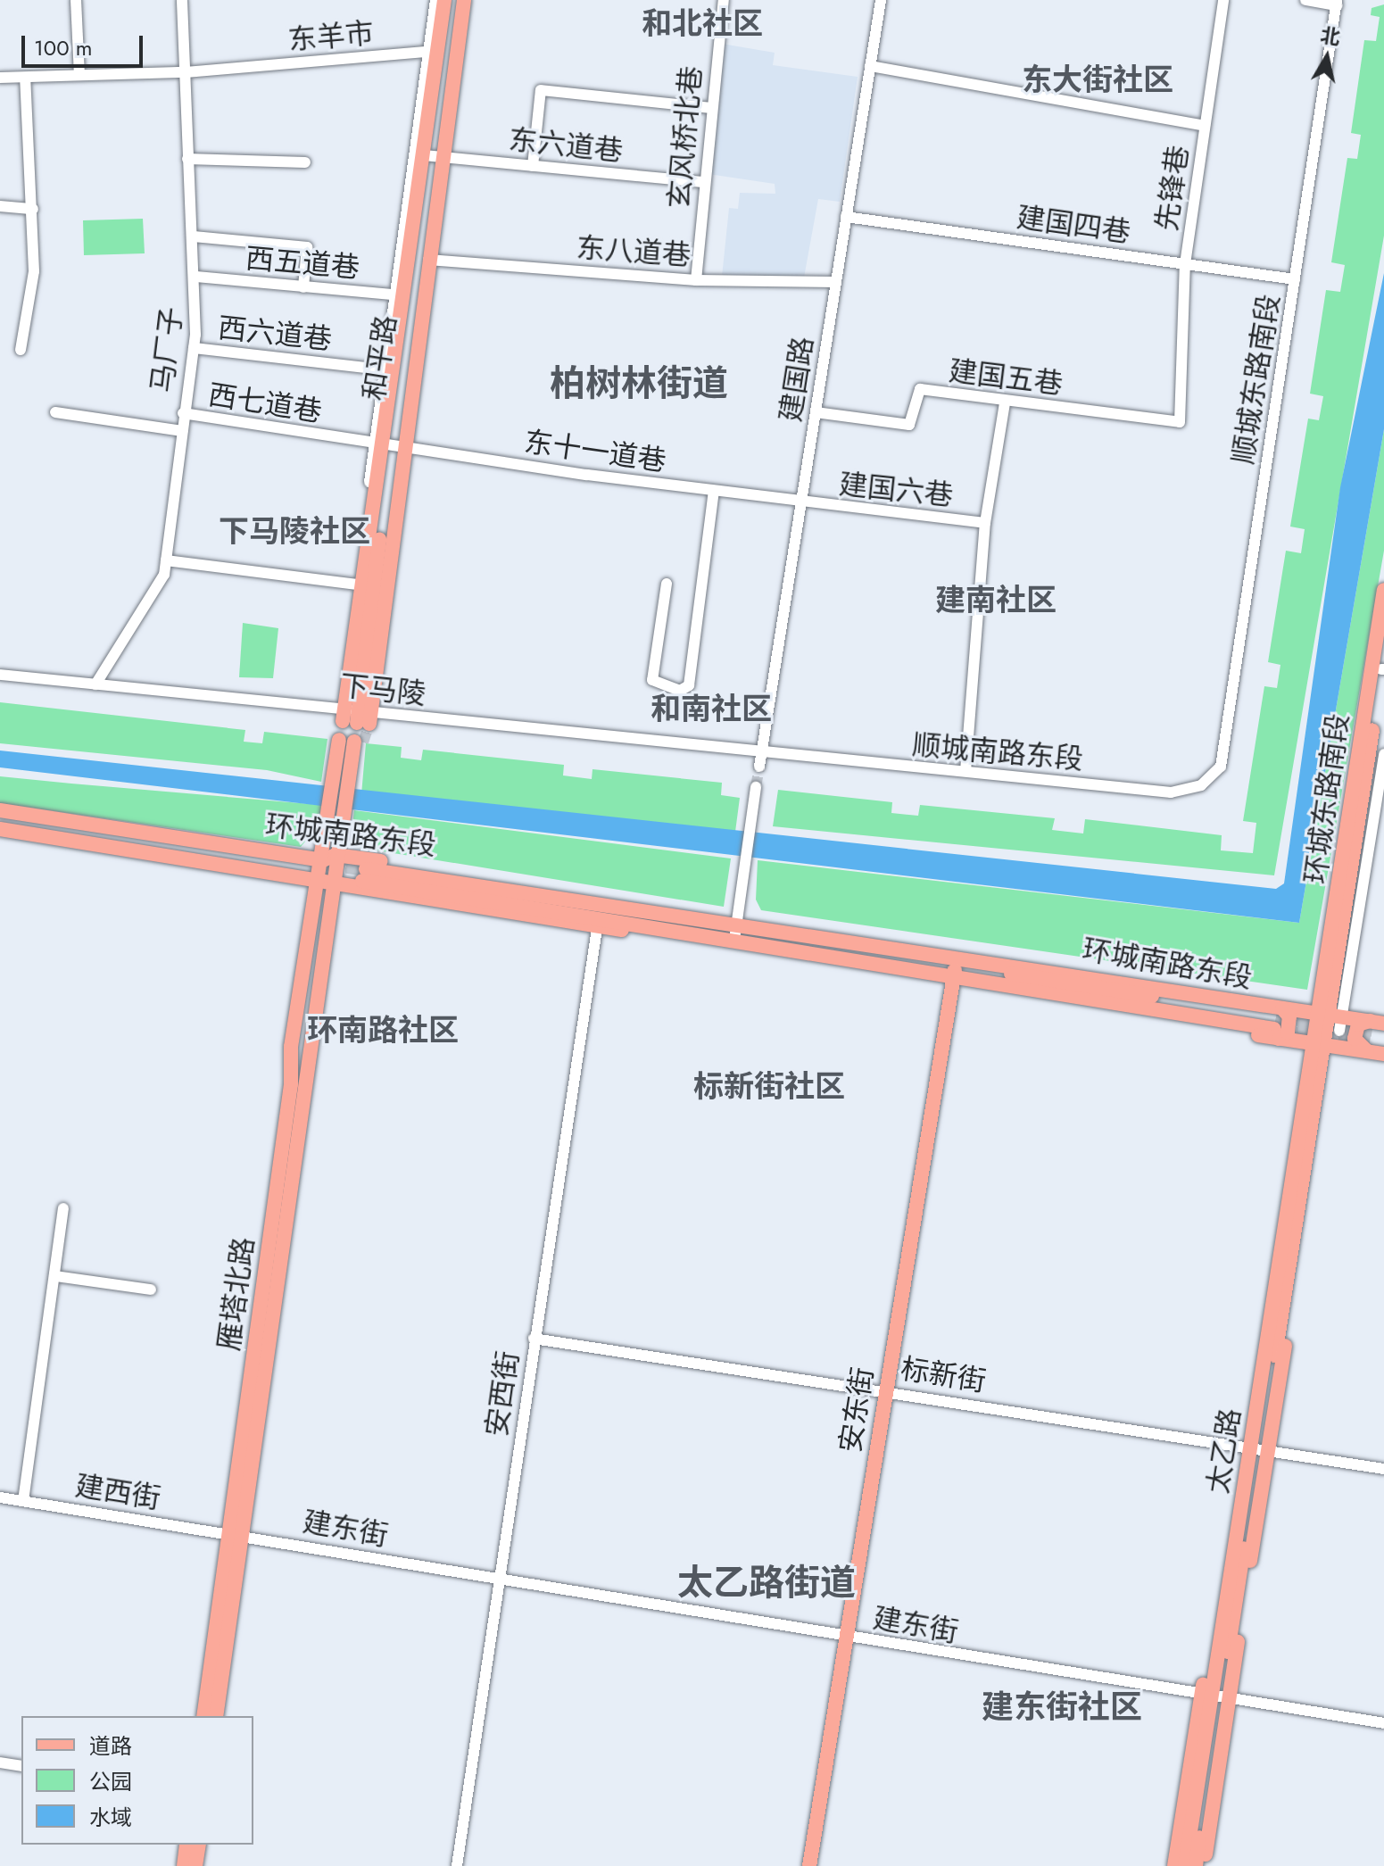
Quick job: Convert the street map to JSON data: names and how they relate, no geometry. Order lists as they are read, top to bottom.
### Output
{
  "streets": {
    "main road": [
      "和平路",
      "环城东路南段",
      "环城南路东段",
      "雁塔北路",
      "安东街",
      "太乙路"
    ],
    "street": [
      "东羊市",
      "玄风桥北巷",
      "东六道巷",
      "先锋巷",
      "建国四巷",
      "东八道巷",
      "西五道巷",
      "西六道巷",
      "马厂子",
      "建国五巷",
      "建国路",
      "顺城东路南段",
      "西七道巷",
      "东十一道巷",
      "建国六巷",
      "下马陵",
      "顺城南路东段",
      "标新街",
      "安西街",
      "建西街",
      "建东街"
    ]
  },
  "crossings": [
    ["东羊市", "马厂子"],
    ["东羊市", "和平路"],
    ["玄风桥北巷", "东六道巷"],
    ["玄风桥北巷", "东八道巷"],
    ["东六道巷", "和平路"],
    ["先锋巷", "建国四巷"],
    ["先锋巷", "建国五巷"],
    ["建国四巷", "建国路"],
    ["建国四巷", "顺城东路南段"],
    ["东八道巷", "建国路"],
    ["西五道巷", "马厂子"],
    ["西五道巷", "和平路"],
    ["西六道巷", "马厂子"],
    ["西六道巷", "和平路"],
    ["马厂子", "西七道巷"],
    ["马厂子", "下马陵"],
    ["和平路", "西七道巷"],
    ["和平路", "东十一道巷"],
    ["和平路", "下马陵"],
    ["建国五巷", "建国路"],
    ["建国路", "东十一道巷"],
    ["建国路", "建国六巷"],
    ["建国路", "下马陵"],
    ["建国路", "顺城南路东段"],
    ["顺城东路南段", "顺城南路东段"],
    ["西七道巷", "东十一道巷"],
    ["东十一道巷", "建国六巷"],
    ["下马陵", "顺城南路东段"],
    ["环城东路南段", "环城南路东段"],
    ["环城南路东段", "雁塔北路"],
    ["环城南路东段", "安西街"],
    ["环城南路东段", "安东街"],
    ["环城南路东段", "太乙路"],
    ["雁塔北路", "建西街"],
    ["雁塔北路", "建东街"],
    ["标新街", "安西街"],
    ["标新街", "安东街"],
    ["标新街", "太乙路"],
    ["安西街", "建东街"],
    ["安东街", "建东街"],
    ["太乙路", "建东街"],
    ["建西街", "建东街"]
  ],
  "districts": [
    "和北社区",
    "东大街社区",
    "柏树林街道",
    "下马陵社区",
    "建南社区",
    "和南社区",
    "环南路社区",
    "标新街社区",
    "太乙路街道",
    "建东街社区"
  ],
  "legend": ["道路", "公园", "水域"],
  "scale_bar": "100 m",
  "north": "top"
}
